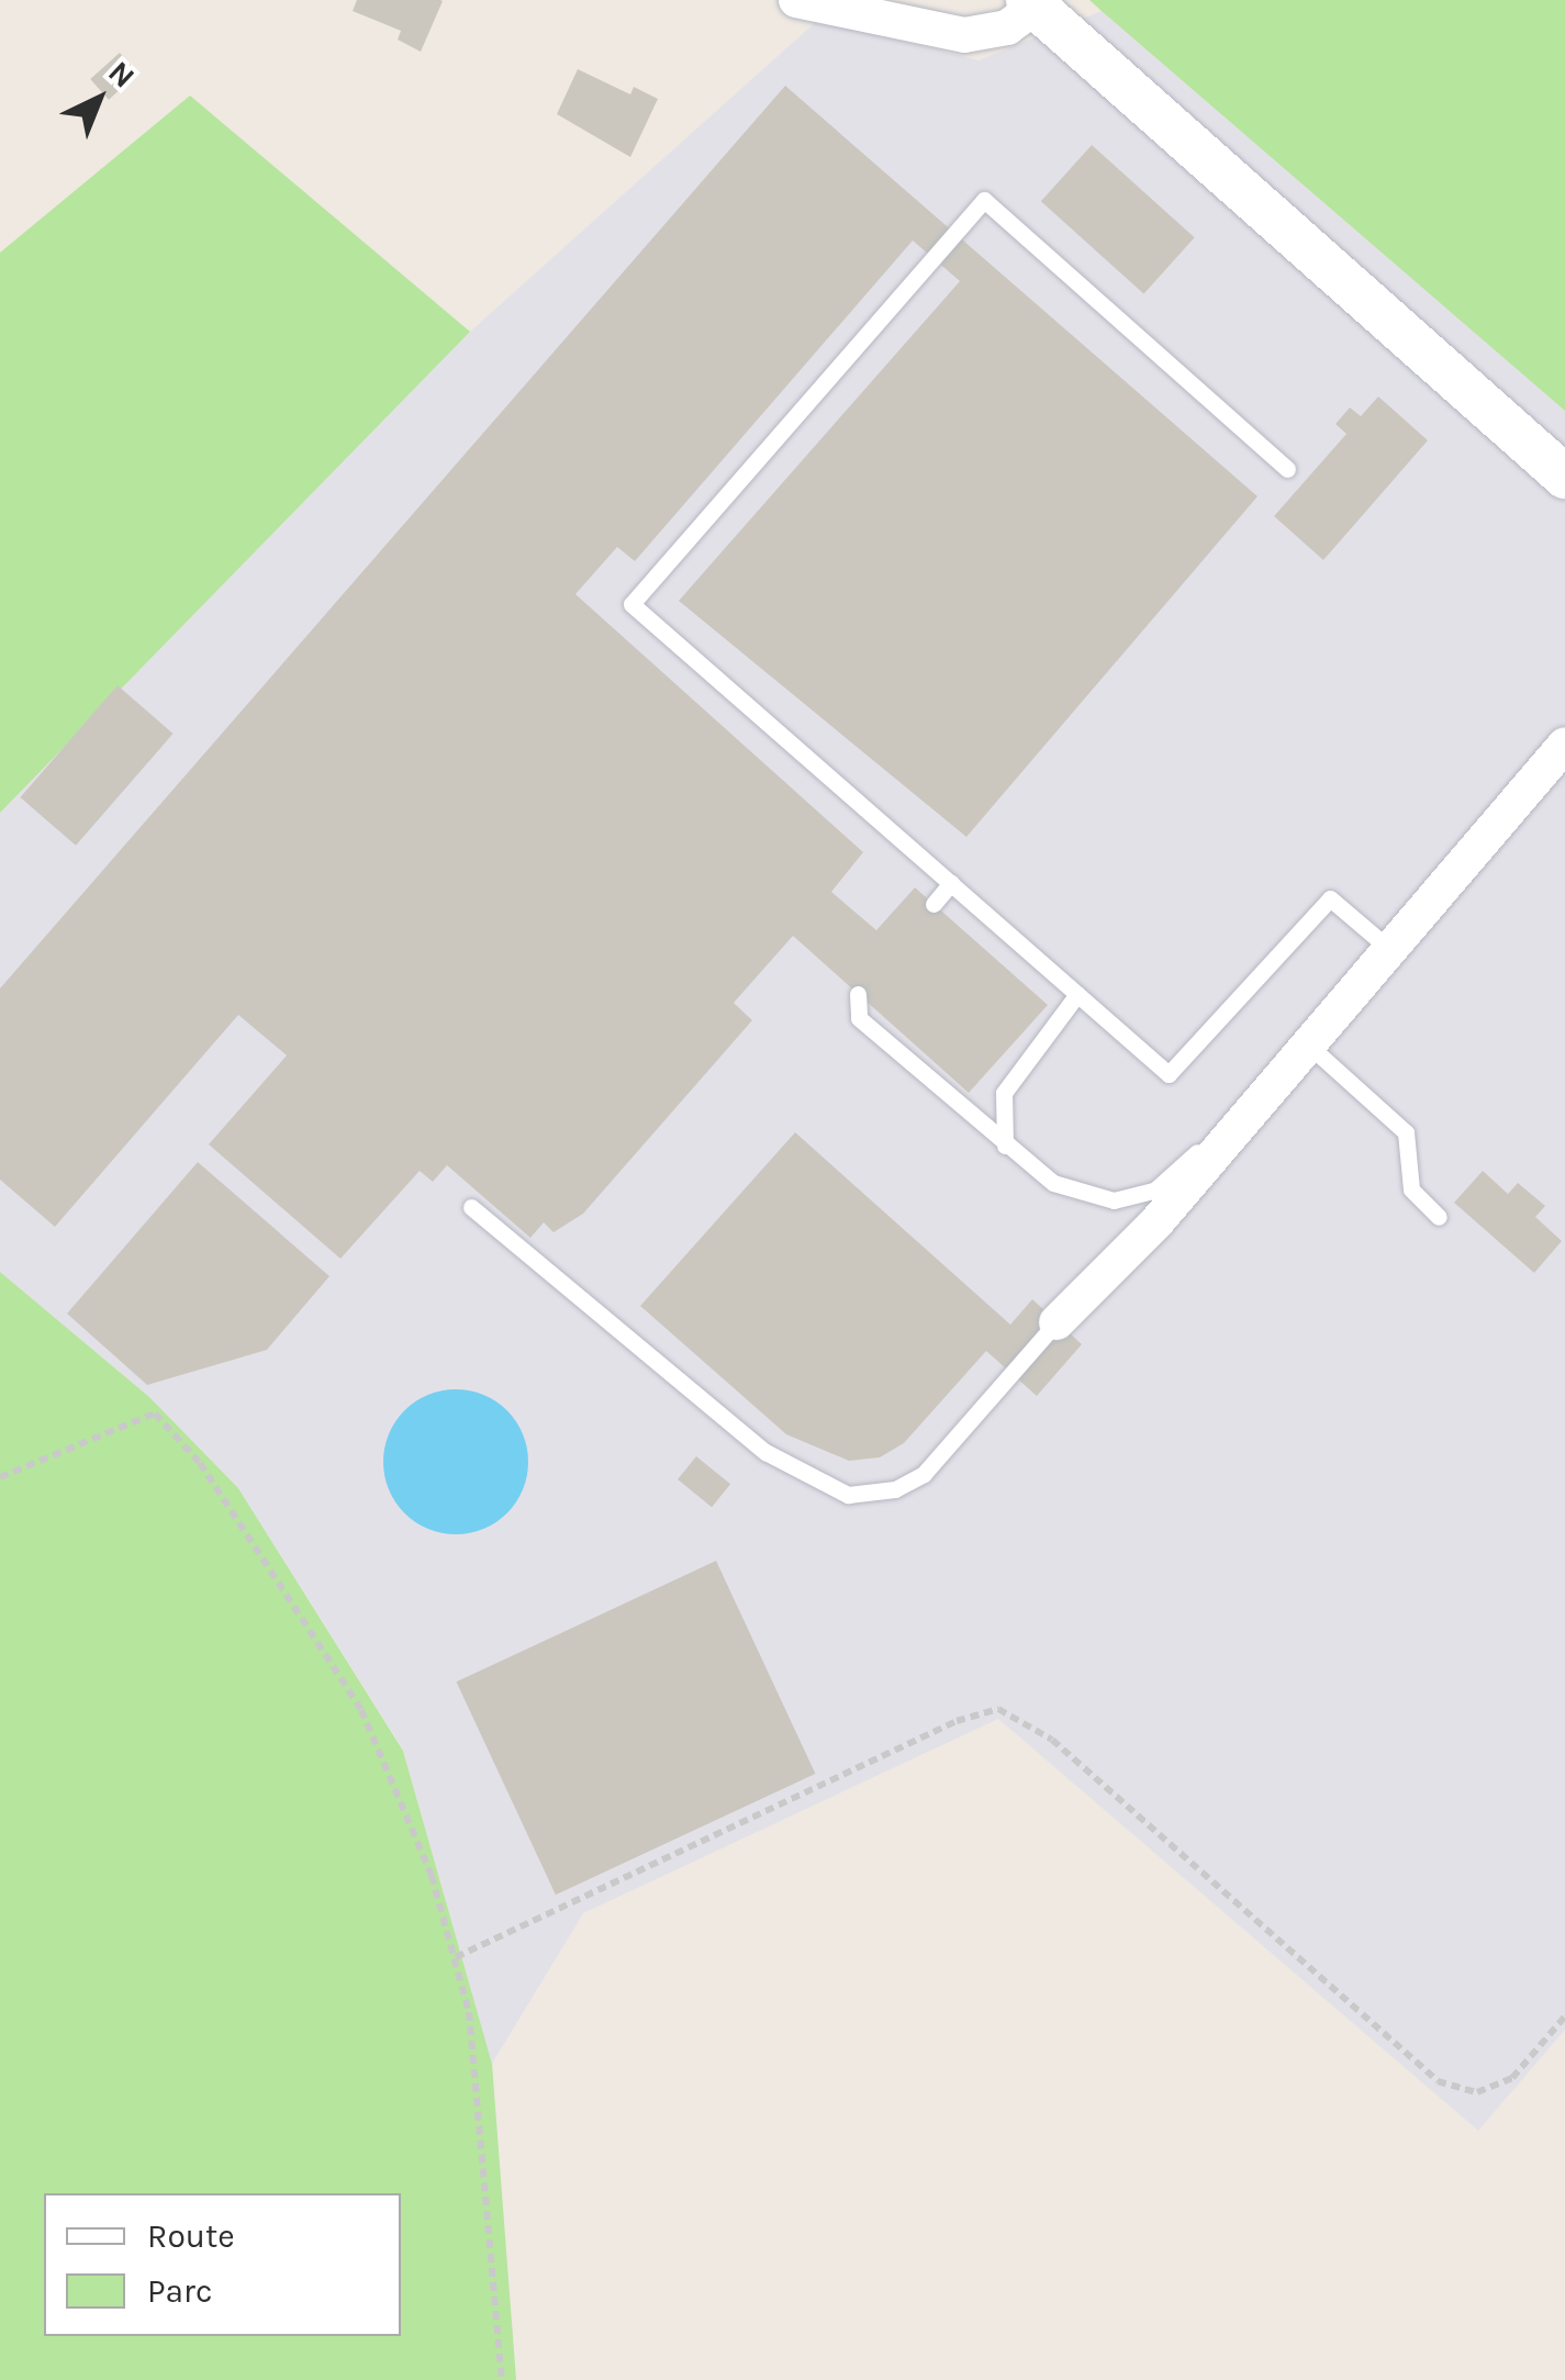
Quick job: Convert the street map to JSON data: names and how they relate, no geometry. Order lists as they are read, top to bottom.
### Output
{
  "legend": ["Route", "Parc"],
  "north": "top right"
}
